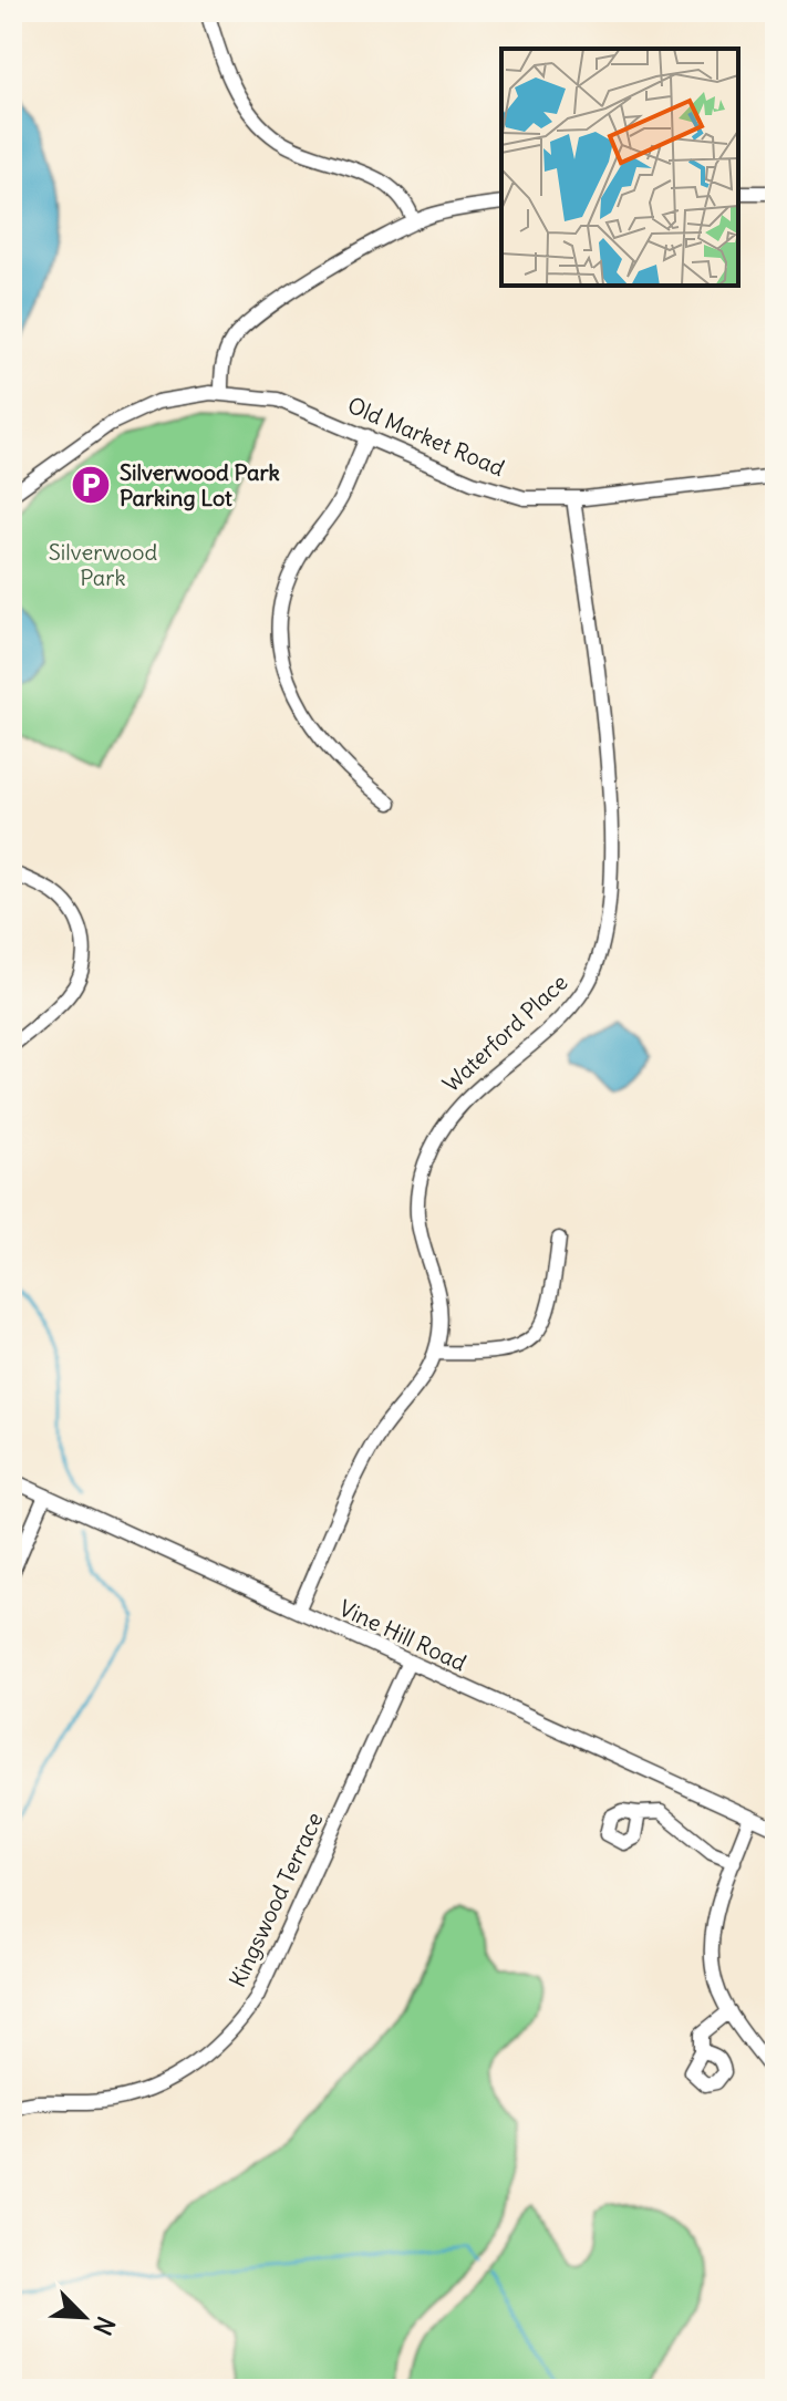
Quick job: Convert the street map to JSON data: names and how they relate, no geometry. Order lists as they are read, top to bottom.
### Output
{
  "streets": {
    "street": [
      "Old Market Road",
      "Waterford Place",
      "Vine Hill Road",
      "Kingswood Terrace"
    ]
  },
  "crossings": [
    ["Old Market Road", "Waterford Place"],
    ["Waterford Place", "Vine Hill Road"],
    ["Vine Hill Road", "Kingswood Terrace"]
  ],
  "parks": ["Silverwood Park"],
  "places": {
    "parking": ["Silverwood Park Parking Lot"]
  },
  "north": "bottom right"
}
